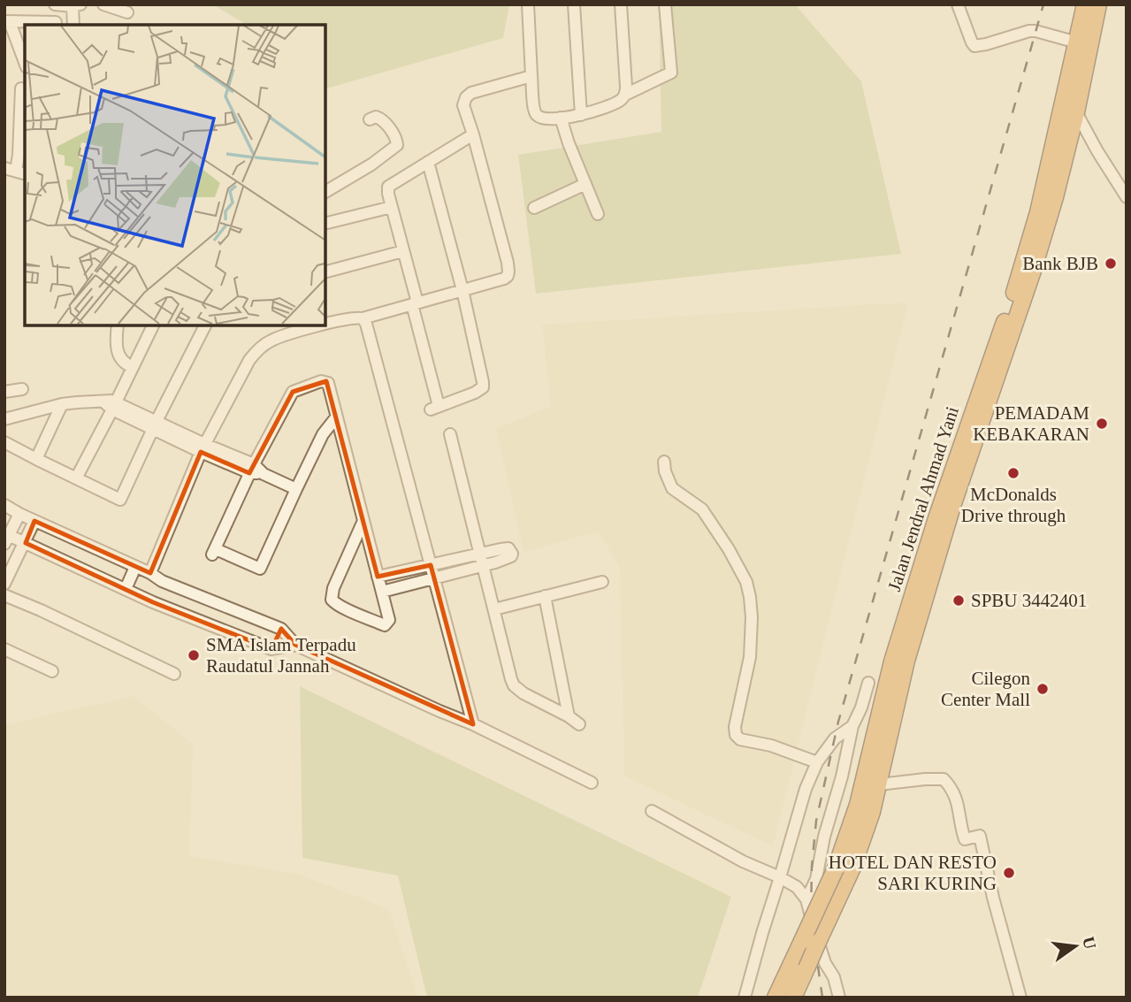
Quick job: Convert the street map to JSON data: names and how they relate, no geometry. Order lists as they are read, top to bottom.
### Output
{
  "streets": {
    "highway": ["Jalan Jendral Ahmad Yani"]
  },
  "places": [
    "Bank BJB",
    "PEMADAM KEBAKARAN",
    "McDonalds Drive through",
    "SPBU 3442401",
    "SMA Islam Terpadu Raudatul Jannah",
    "Cilegon Center Mall",
    "HOTEL DAN RESTO SARI KURING"
  ],
  "north": "right"
}
